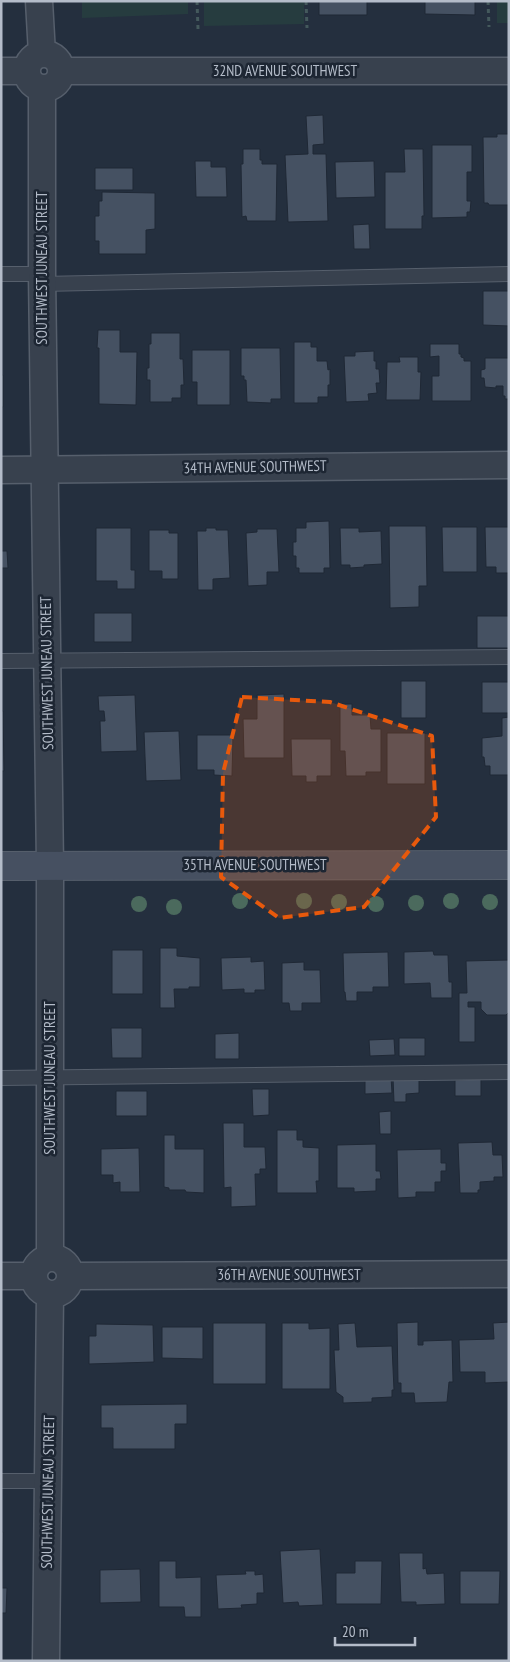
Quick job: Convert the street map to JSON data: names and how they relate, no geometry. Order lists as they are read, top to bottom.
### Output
{
  "streets": {
    "main road": ["35TH AVENUE SOUTHWEST"],
    "street": [
      "32ND AVENUE SOUTHWEST",
      "SOUTHWEST JUNEAU STREET",
      "34TH AVENUE SOUTHWEST",
      "36TH AVENUE SOUTHWEST"
    ]
  },
  "crossings": [
    ["32ND AVENUE SOUTHWEST", "SOUTHWEST JUNEAU STREET"],
    ["SOUTHWEST JUNEAU STREET", "34TH AVENUE SOUTHWEST"],
    ["SOUTHWEST JUNEAU STREET", "35TH AVENUE SOUTHWEST"],
    ["SOUTHWEST JUNEAU STREET", "36TH AVENUE SOUTHWEST"]
  ],
  "scale_bar": "20 m"
}
